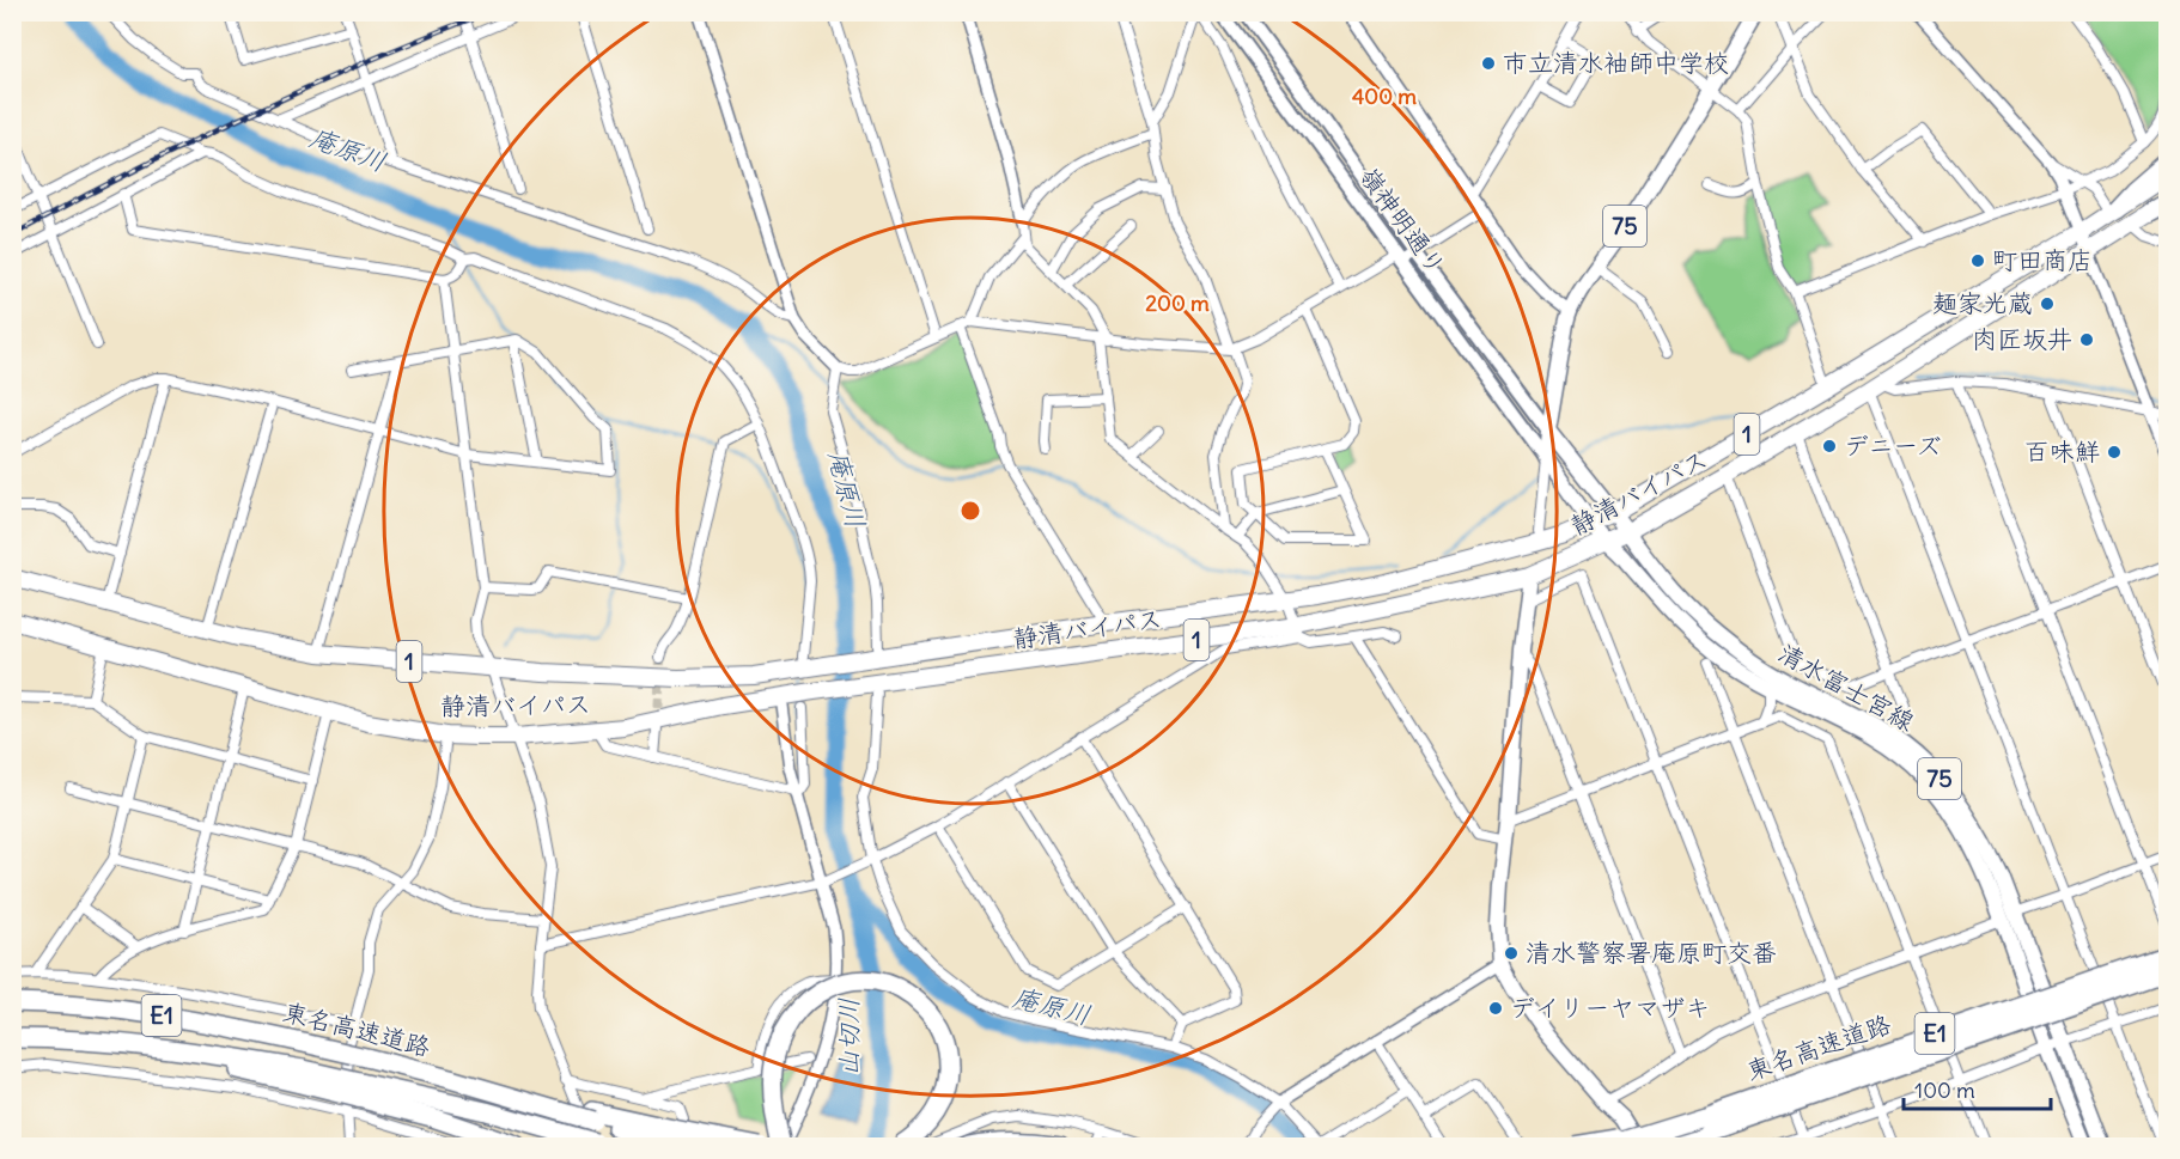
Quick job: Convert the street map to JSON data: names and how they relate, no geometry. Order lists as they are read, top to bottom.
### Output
{
  "streets": {
    "highway": [
      "1",
      "静清バイパス",
      "E1",
      "東名高速道路"
    ],
    "main road": ["嶺神明通り", "75", "清水富士宮線"]
  },
  "crossings": [
    ["嶺神明通り", "75"],
    ["嶺神明通り", "清水富士宮線"],
    ["75", "清水富士宮線"],
    ["静清バイパス", "清水富士宮線"]
  ],
  "water": ["庵原川", "山切川"],
  "places": [
    "市立清水袖師中学校",
    "町田商店",
    "麺家光蔵",
    "肉匠坂井",
    "デニーズ",
    "百味鮮",
    "清水警察署庵原町交番",
    "デイリーヤマザキ"
  ],
  "scale_bar": "100 m",
  "rings": ["400 m", "200 m"]
}
